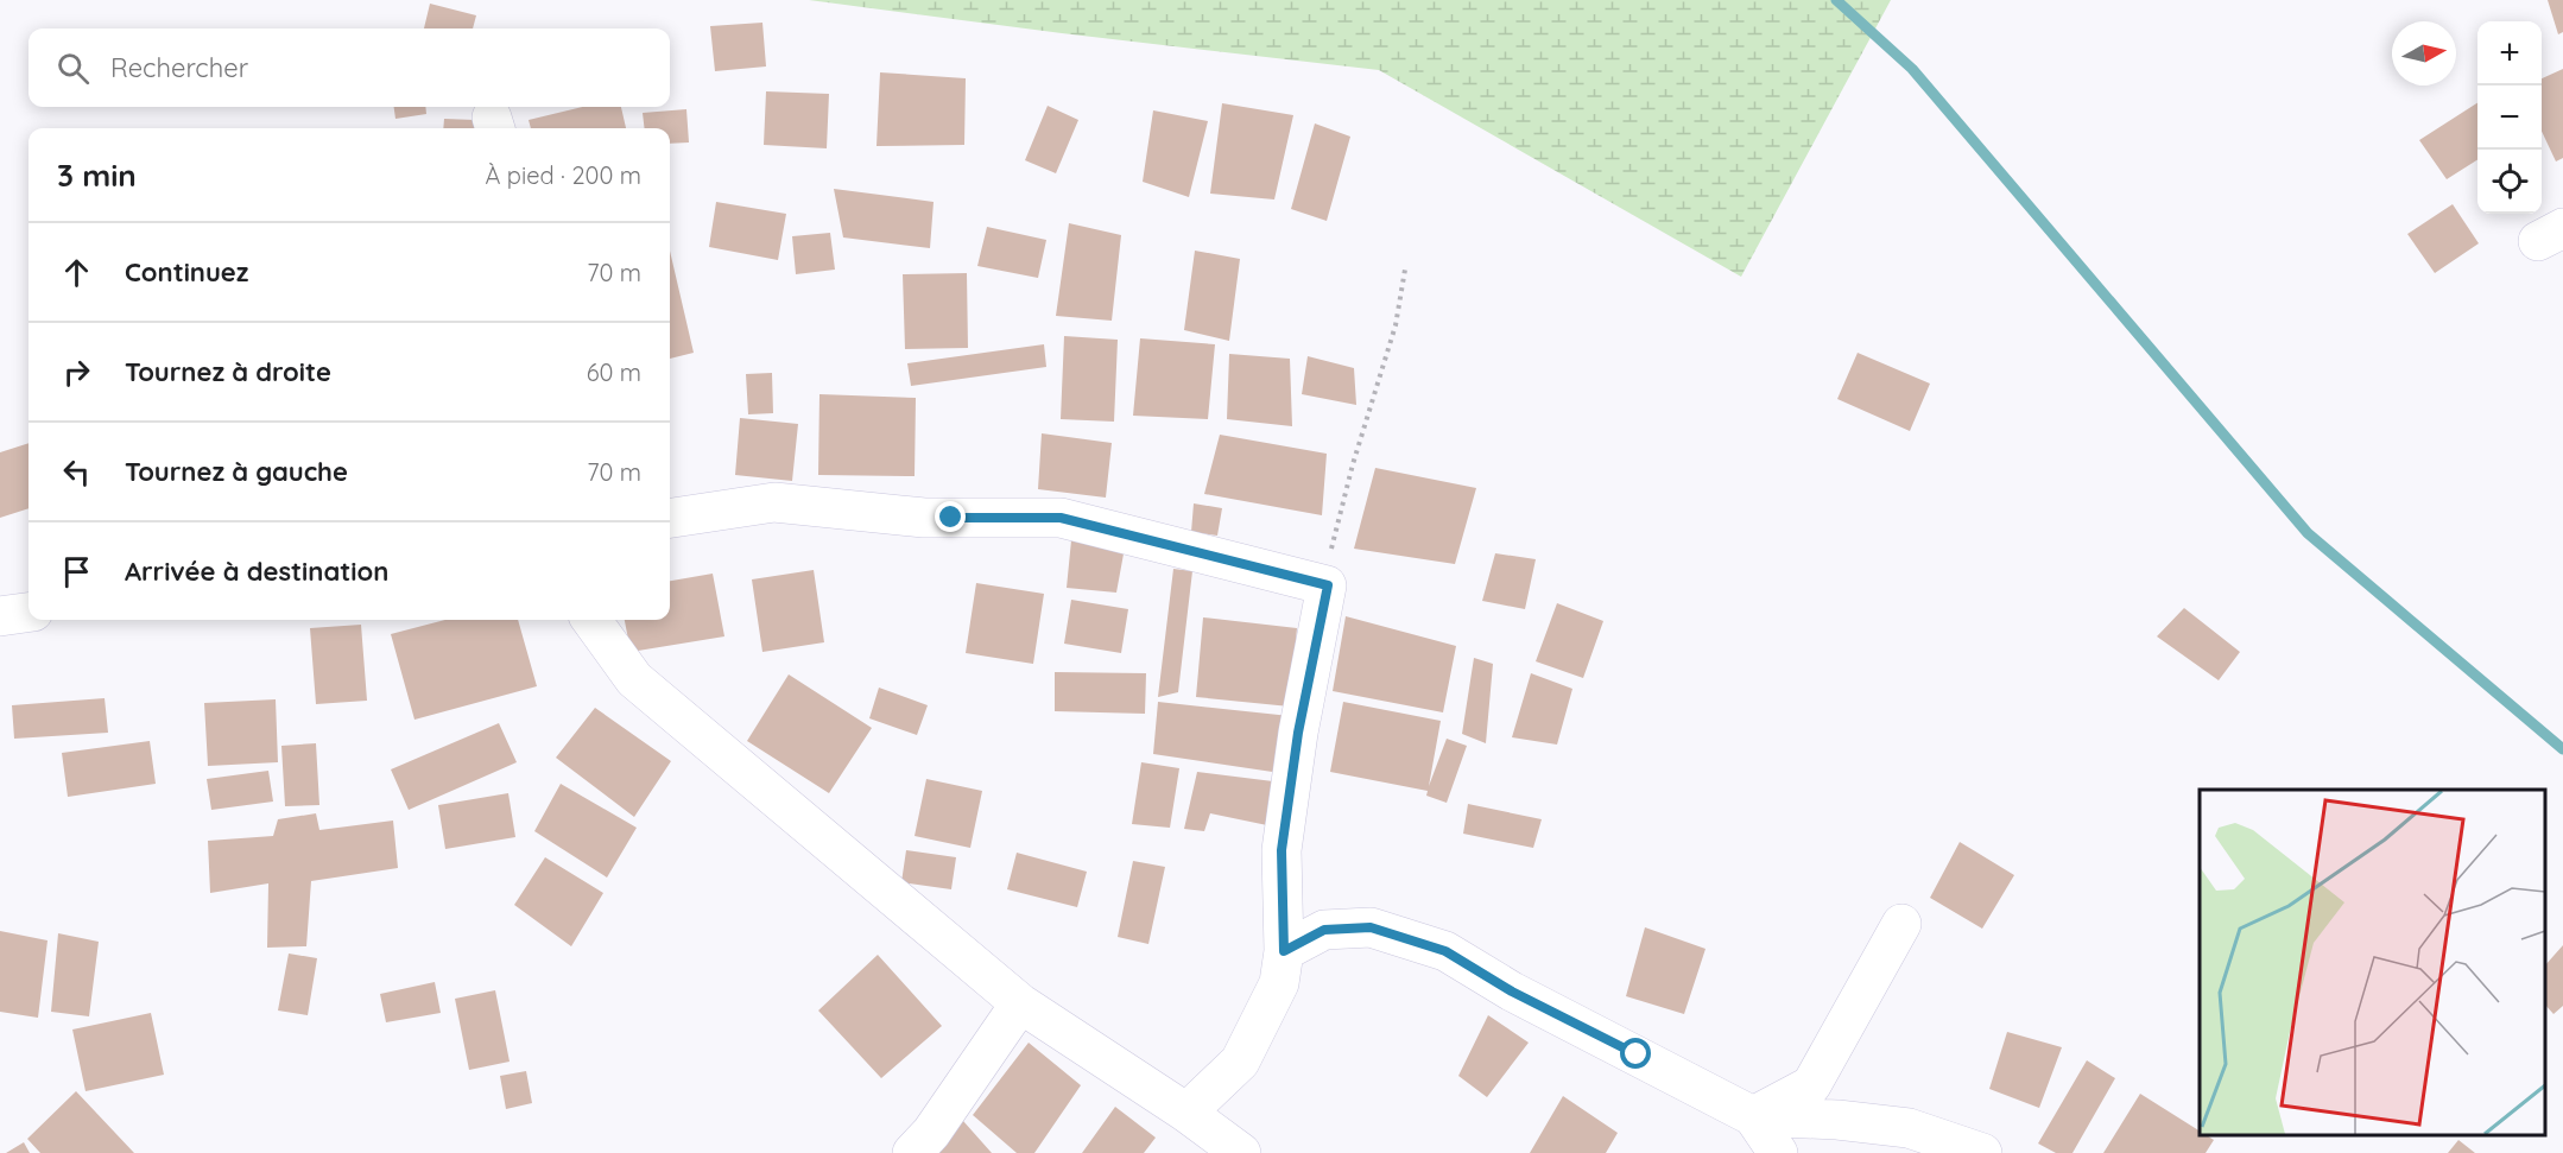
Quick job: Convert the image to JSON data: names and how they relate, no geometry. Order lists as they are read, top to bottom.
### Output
{
  "north": "right",
  "page": {
    "map_buttons": ["+", "−"],
    "search": "Rechercher",
    "heading": ["3 min", "À pied · 200 m"],
    "list": [
      ["Continuez", "70 m"],
      ["Tournez à droite", "60 m"],
      ["Tournez à gauche", "70 m"],
      "Arrivée à destination"
    ]
  }
}
